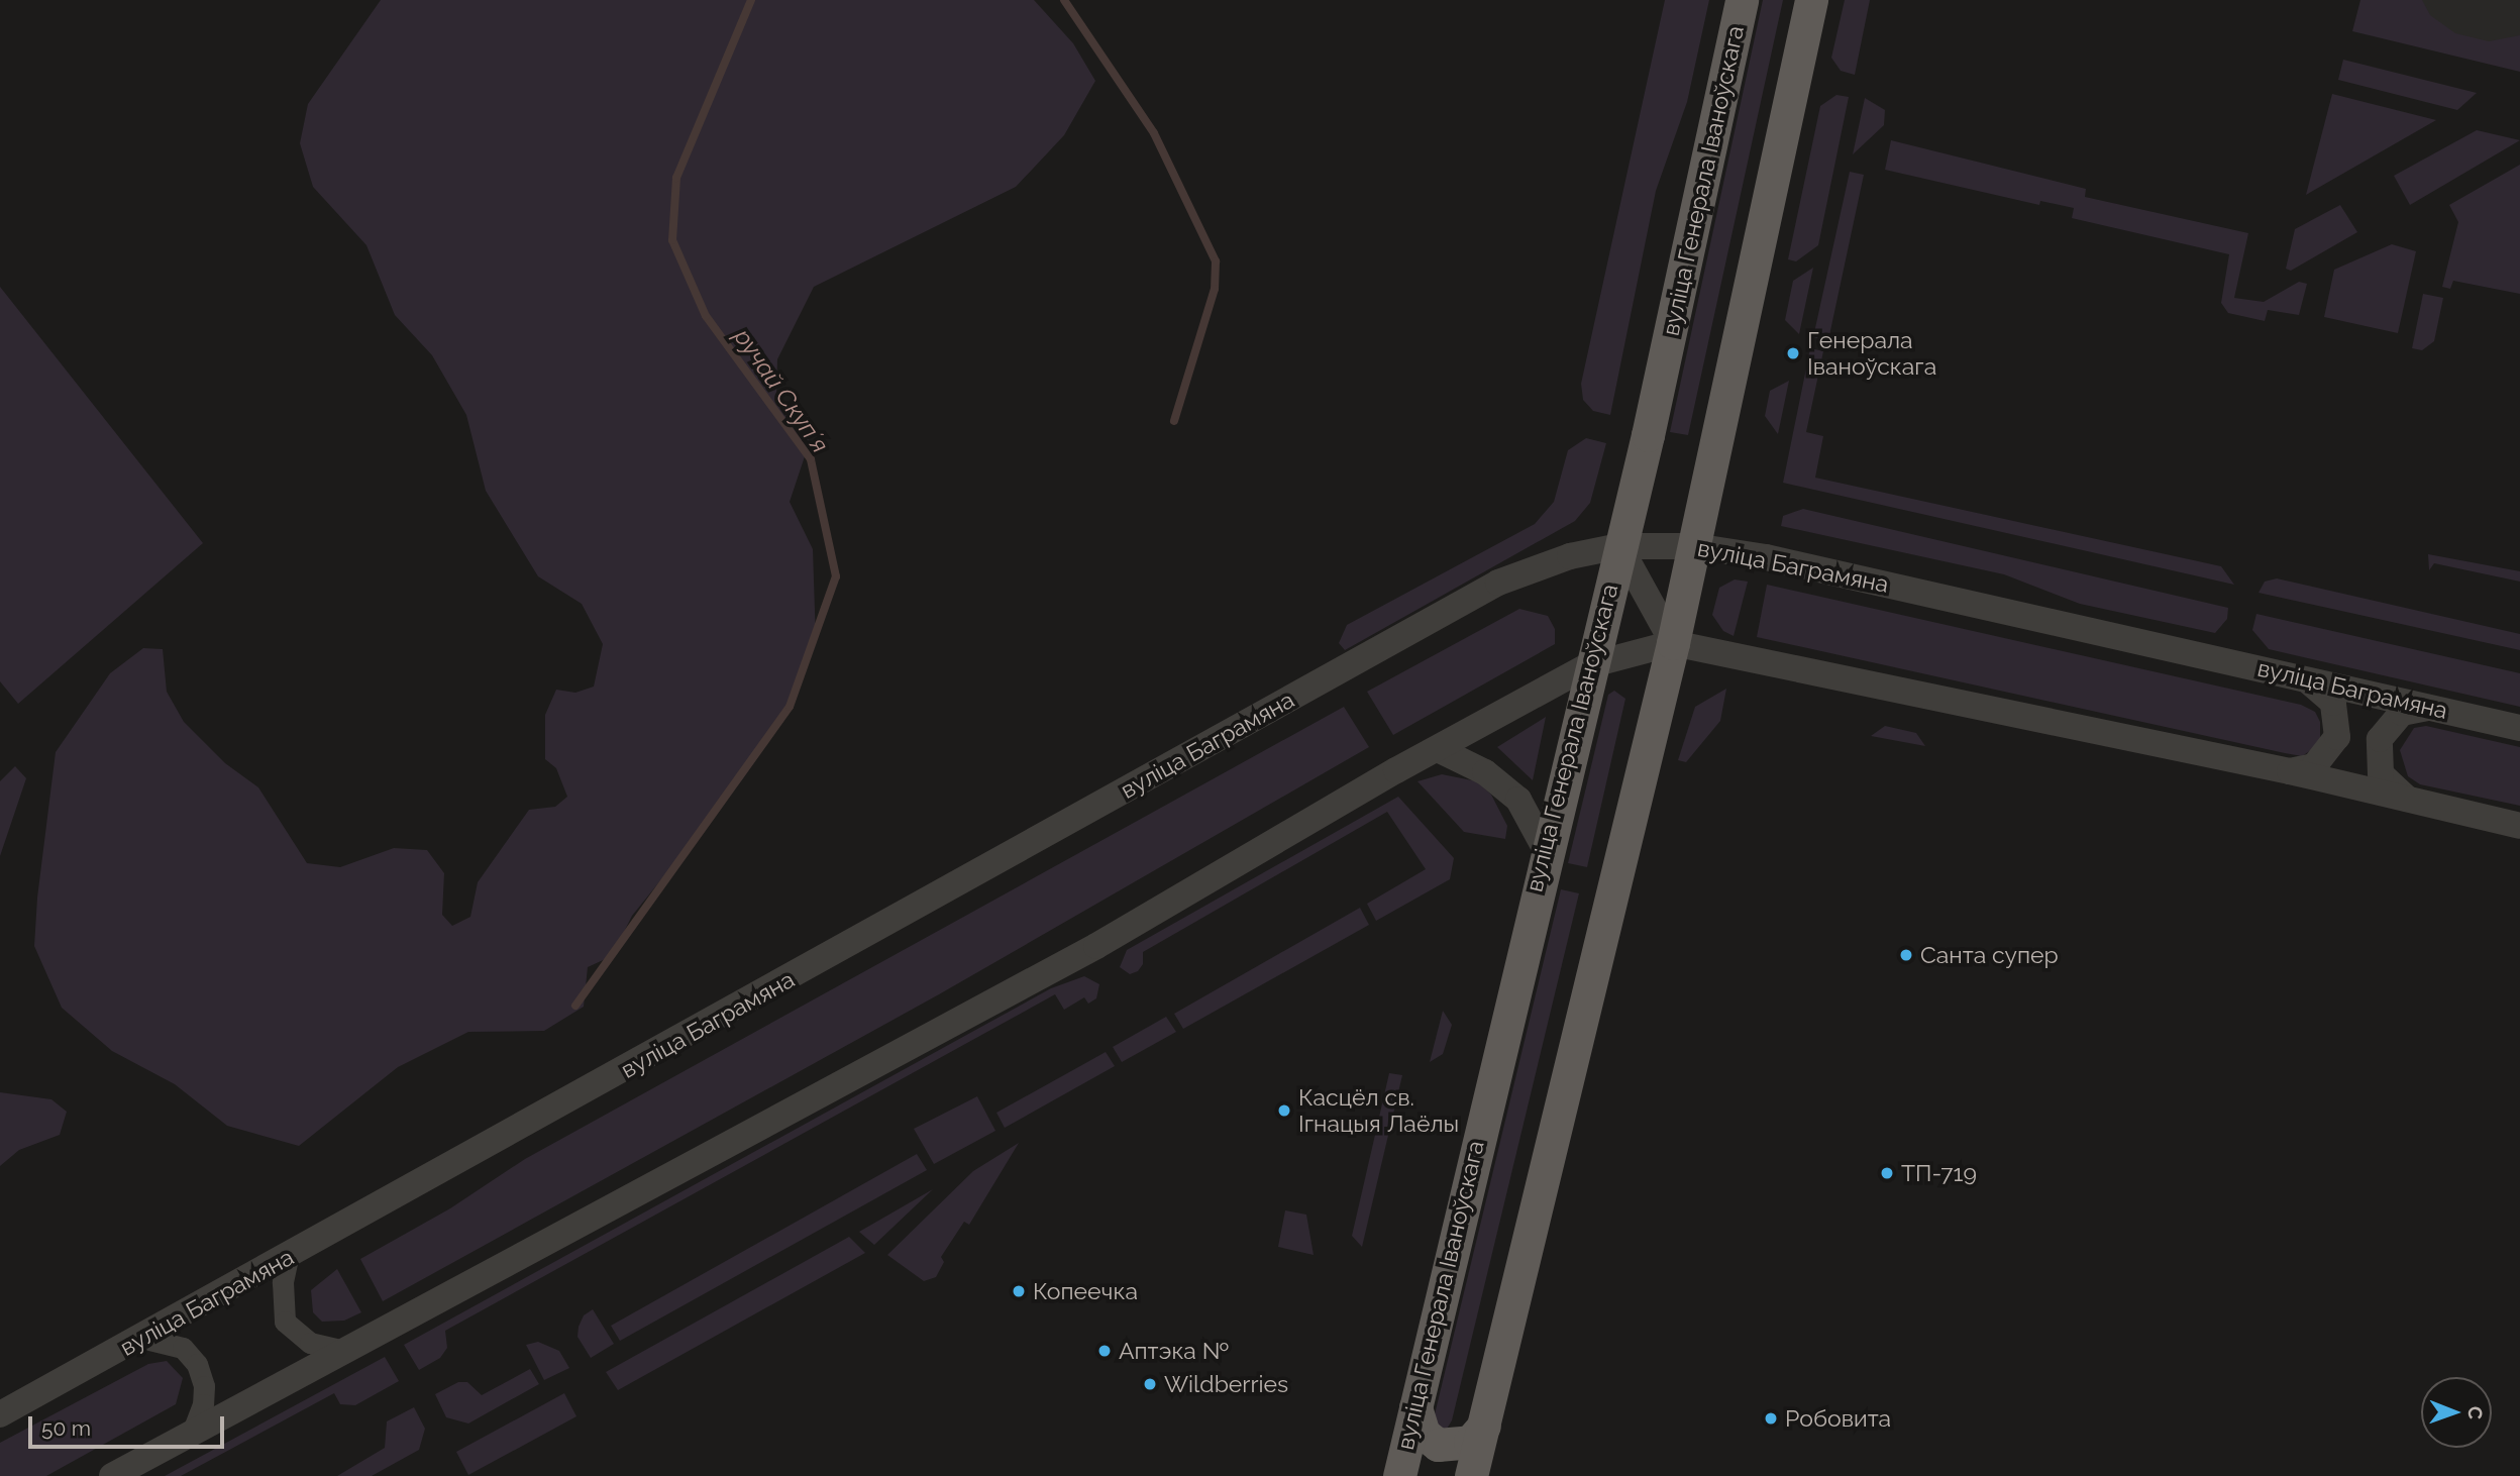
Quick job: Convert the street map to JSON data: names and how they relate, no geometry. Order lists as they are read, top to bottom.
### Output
{
  "streets": {
    "main road": ["вуліца Генерала Іваноўскага"],
    "street": ["вуліца Баграмяна"]
  },
  "crossings": [
    ["вуліца Генерала Іваноўскага", "вуліца Баграмяна"]
  ],
  "water": ["ручай Скупʼя"],
  "places": [
    "Генерала Іваноўскага",
    "Санта супер",
    "Касцёл св. Ігнацыя Лаёлы",
    "ТП-719",
    "Копеечка",
    "Аптэка №",
    "Wildberries",
    "Робовита"
  ],
  "scale_bar": "50 m",
  "north": "right"
}
